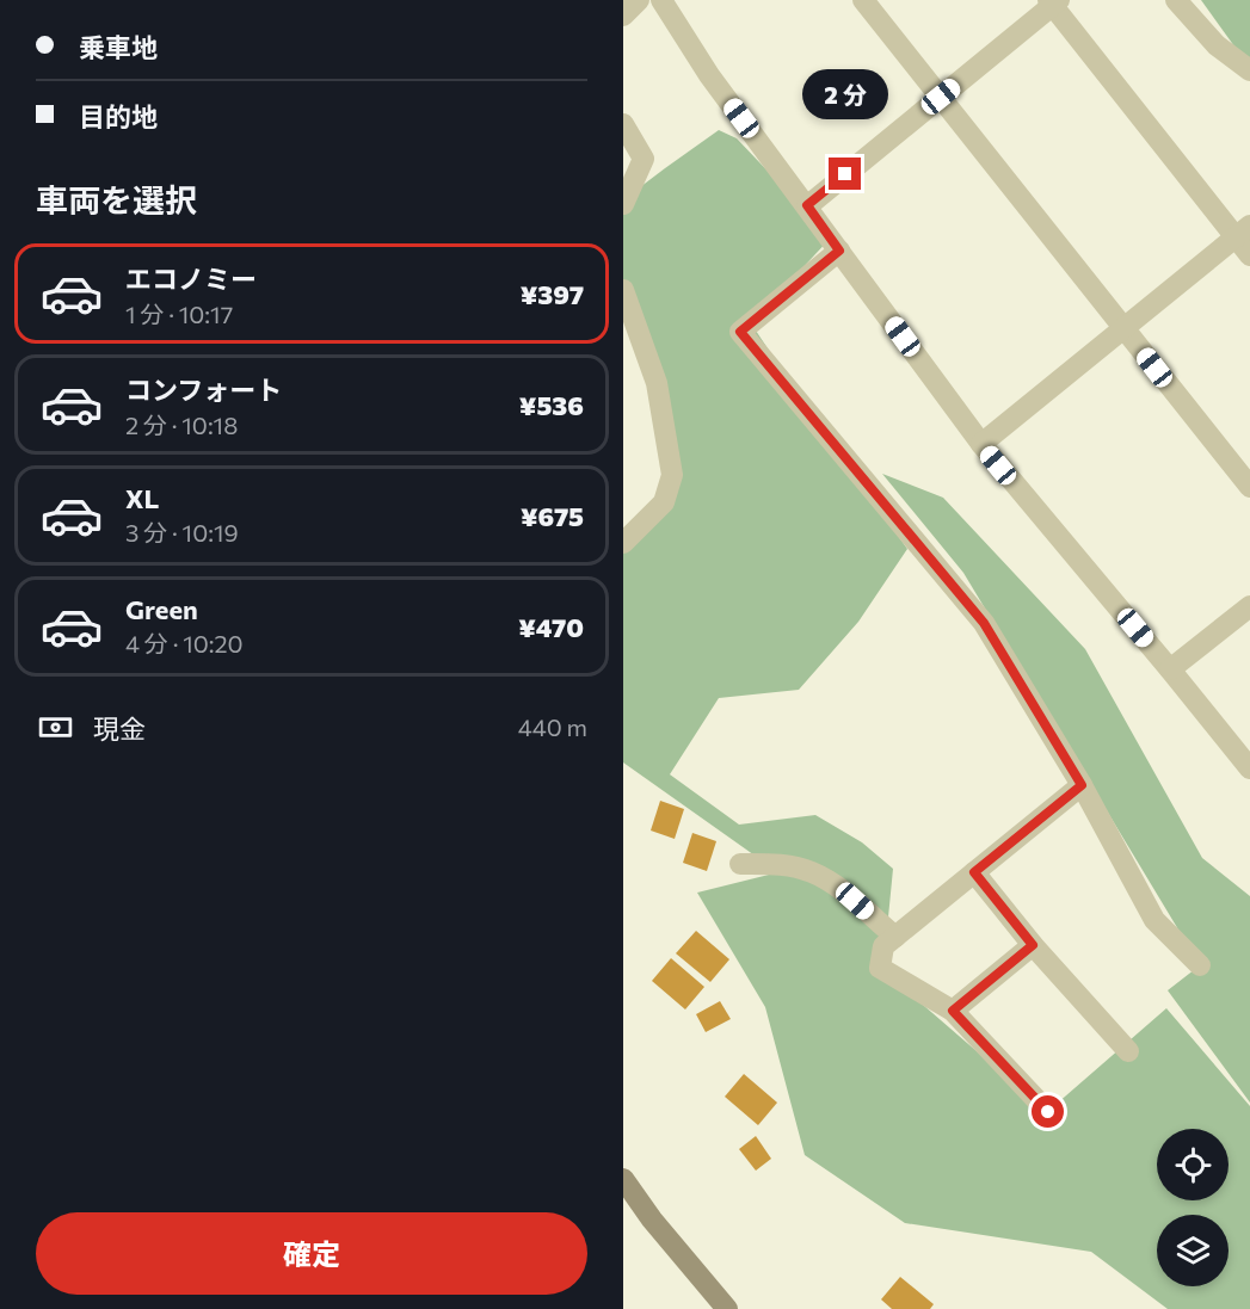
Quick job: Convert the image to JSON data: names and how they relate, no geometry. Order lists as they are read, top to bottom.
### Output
{
  "page": {
    "banner": ["乗車地", "目的地"],
    "bubble": "2 分",
    "heading": "車両を選択",
    "list": [
      {
        "name": "エコノミー",
        "note": "1 分 · 10:17",
        "value": "¥397"
      },
      {
        "name": "コンフォート",
        "note": "2 分 · 10:18",
        "value": "¥536"
      },
      {
        "name": "XL",
        "note": "3 分 · 10:19",
        "value": "¥675"
      },
      {
        "name": "Green",
        "note": "4 分 · 10:20",
        "value": "¥470"
      }
    ],
    "pay": ["現金", "440 m"],
    "buttons": "確定"
  }
}
